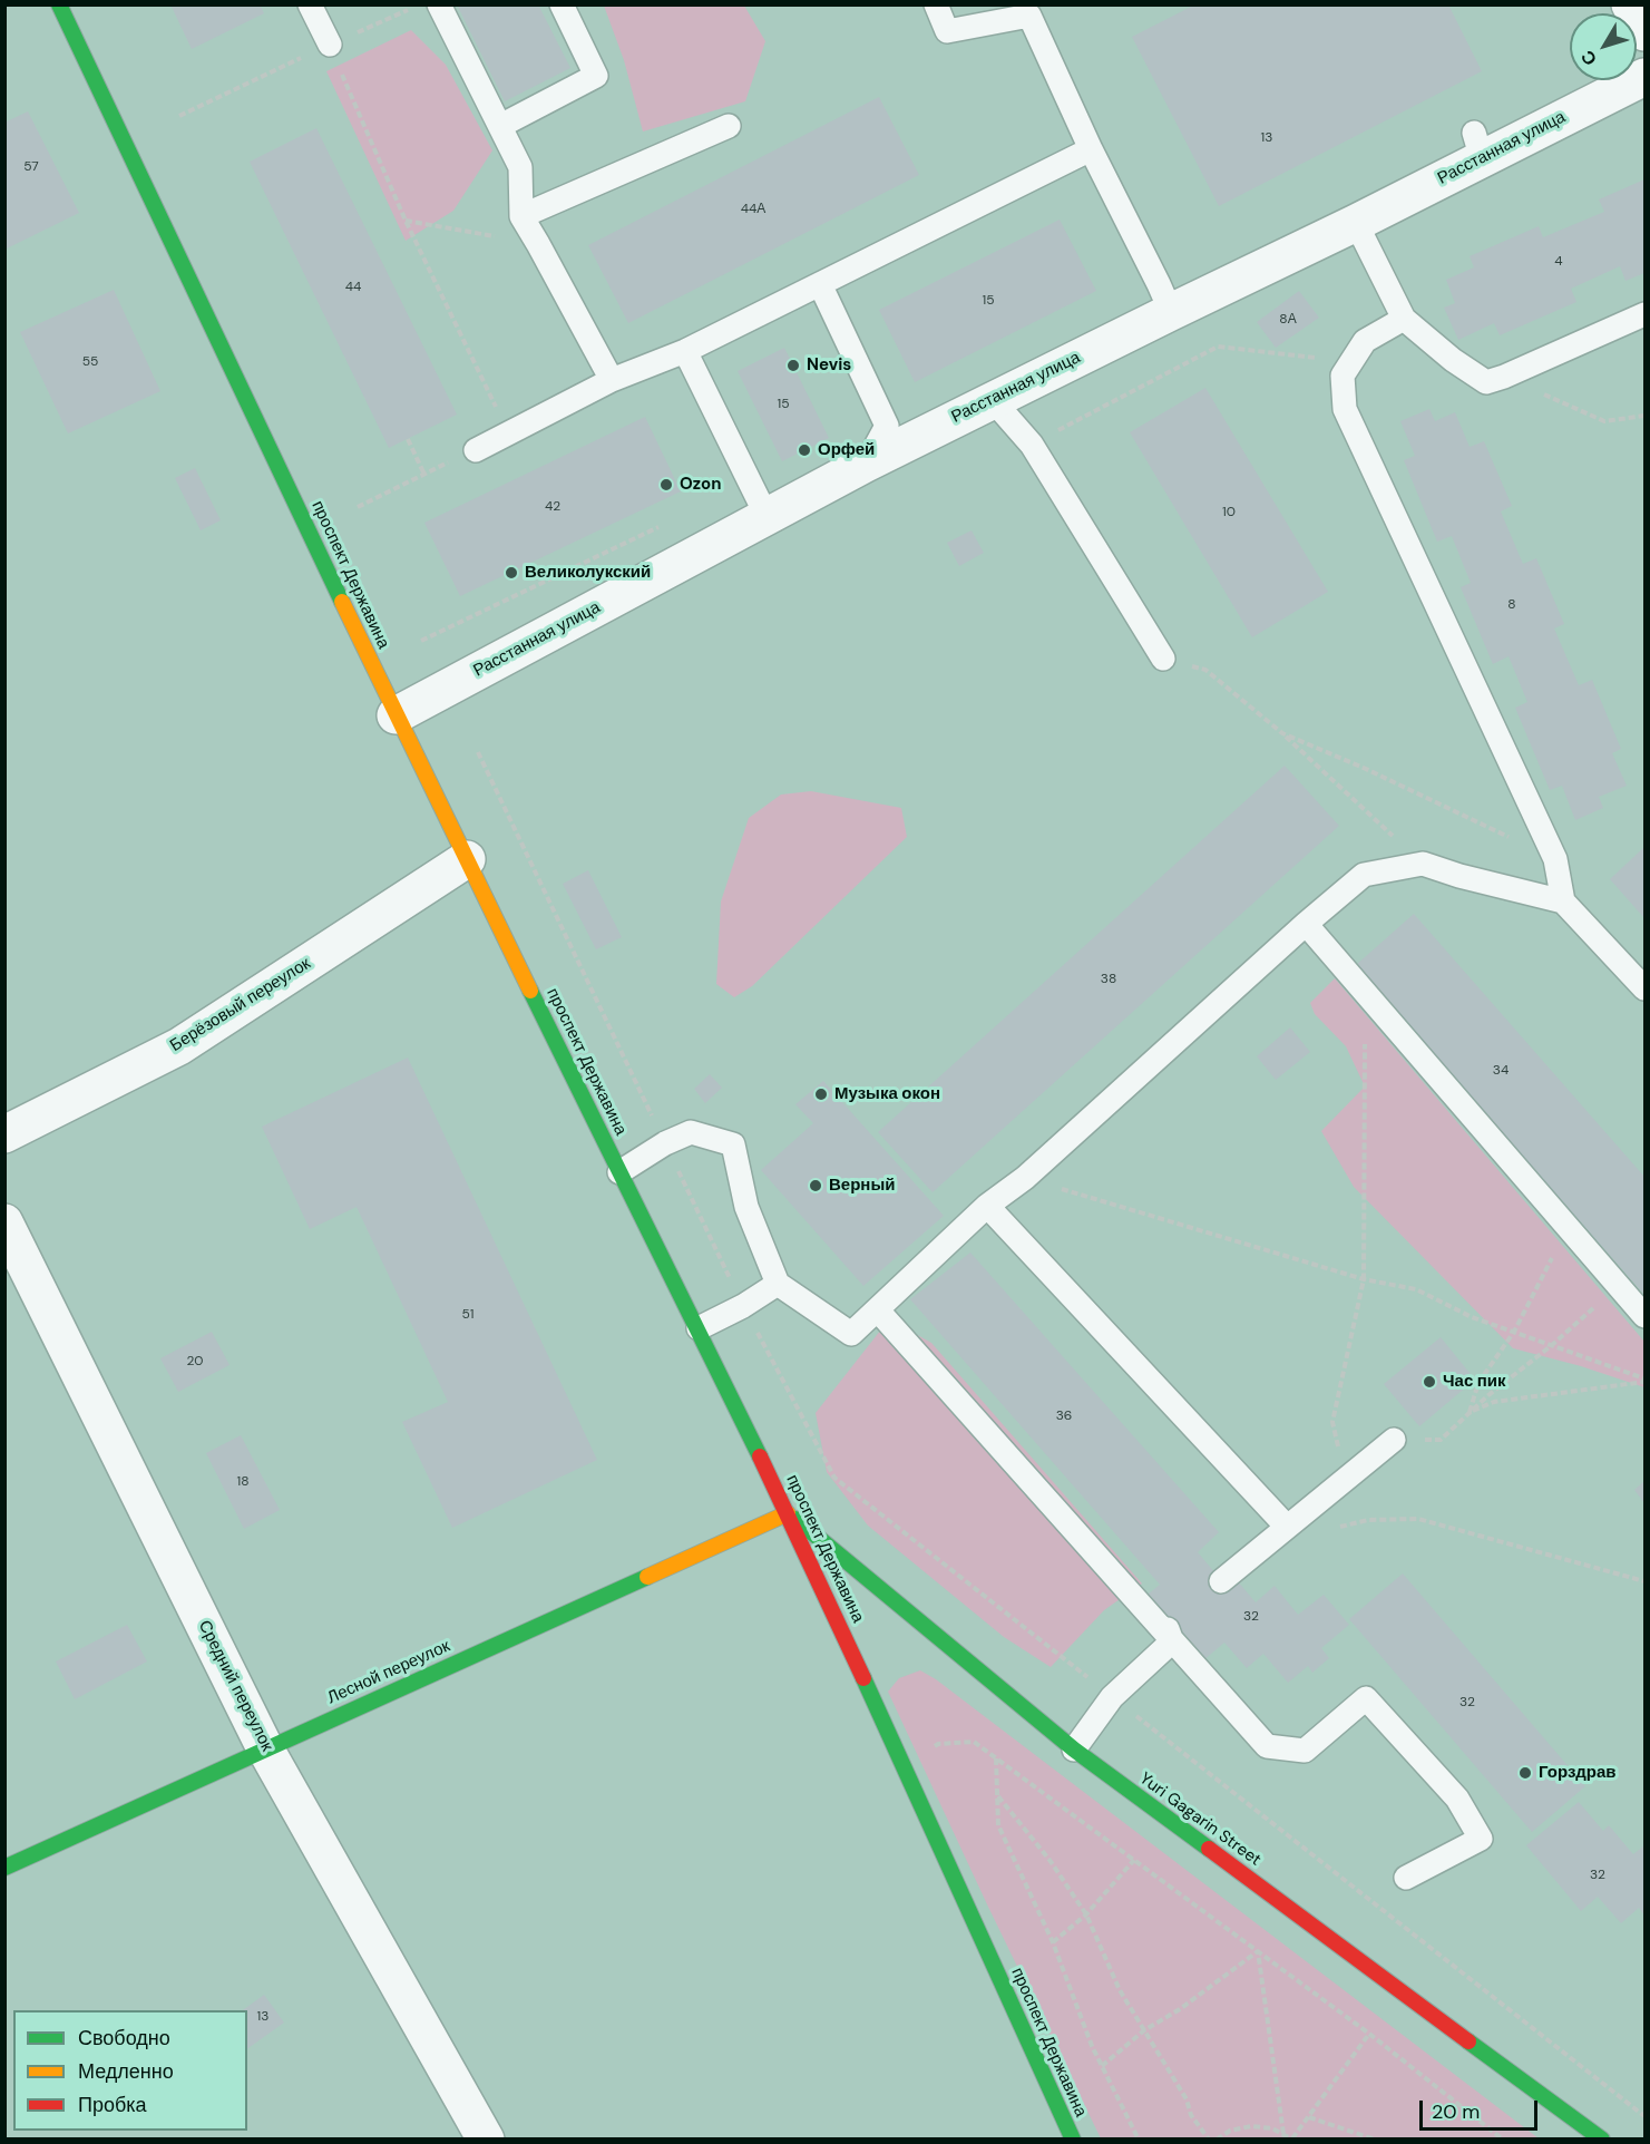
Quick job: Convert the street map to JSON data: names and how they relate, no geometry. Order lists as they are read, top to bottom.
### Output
{
  "streets": {
    "main road": ["проспект Державина", "Лесной переулок", "Yuri Gagarin Street"],
    "street": ["Расстанная улица", "Берёзовый переулок", "Средний переулок"]
  },
  "crossings": [
    ["Расстанная улица", "проспект Державина"],
    ["проспект Державина", "Берёзовый переулок"],
    ["проспект Державина", "Лесной переулок"],
    ["проспект Державина", "Yuri Gagarin Street"],
    ["Лесной переулок", "Средний переулок"],
    ["Лесной переулок", "Yuri Gagarin Street"]
  ],
  "places": [
    "Nevis",
    "Орфей",
    "Ozon",
    "Великолукский",
    "Музыка окон",
    "Верный",
    "Час пик",
    "Горздрав"
  ],
  "house_numbers": [
    "13",
    "57",
    "44А",
    "4",
    "44",
    "15",
    "8А",
    "55",
    "15",
    "42",
    "10",
    "8",
    "38",
    "34",
    "51",
    "20",
    "36",
    "18",
    "32",
    "32",
    "32",
    "13"
  ],
  "legend": ["Свободно", "Медленно", "Пробка"],
  "scale_bar": "20 m",
  "north": "bottom left"
}
